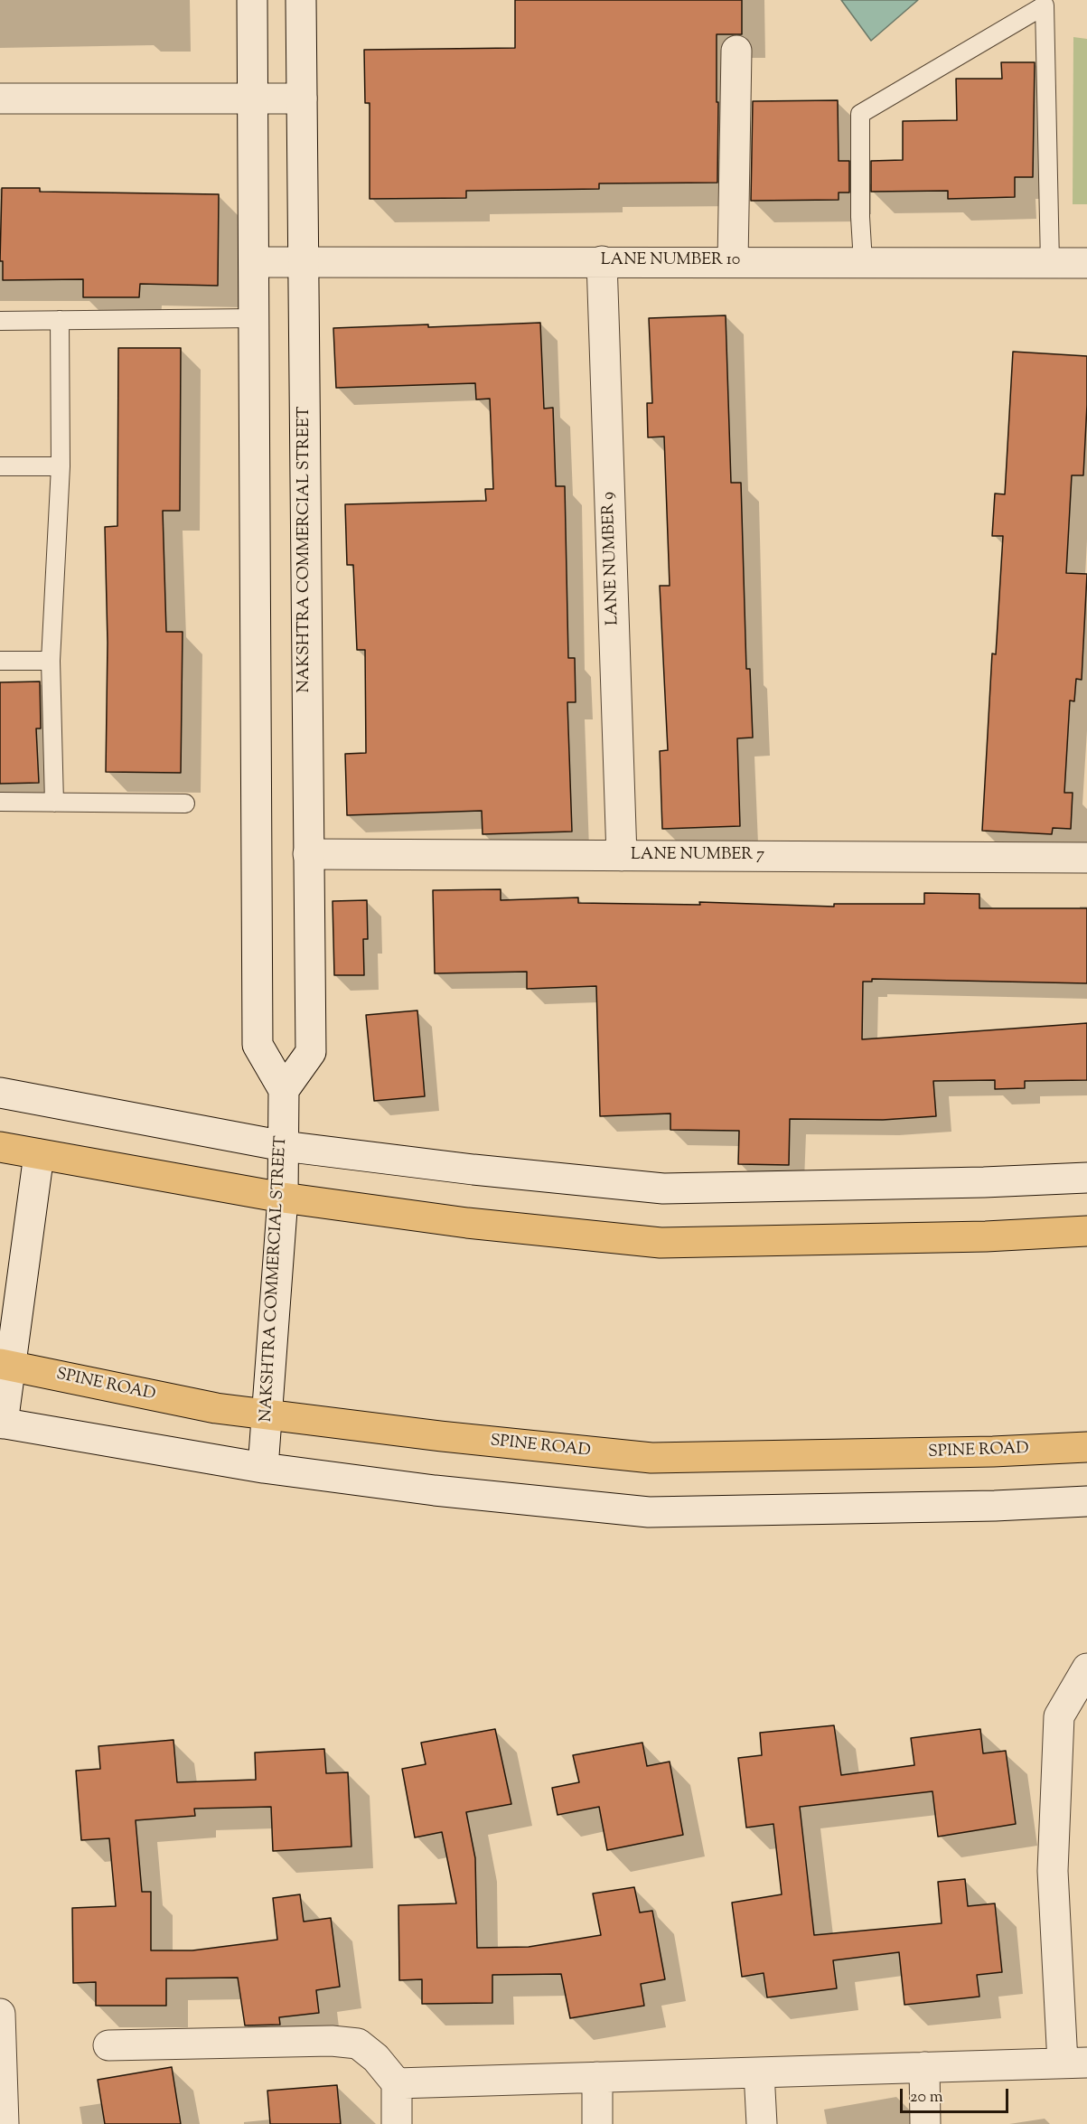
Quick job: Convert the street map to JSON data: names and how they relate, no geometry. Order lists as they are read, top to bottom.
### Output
{
  "streets": {
    "main road": ["SPINE ROAD"],
    "street": [
      "LANE NUMBER 10",
      "NAKSHTRA COMMERCIAL STREET",
      "LANE NUMBER 9",
      "LANE NUMBER 7"
    ]
  },
  "crossings": [
    ["LANE NUMBER 10", "NAKSHTRA COMMERCIAL STREET"],
    ["LANE NUMBER 10", "LANE NUMBER 9"],
    ["NAKSHTRA COMMERCIAL STREET", "LANE NUMBER 7"],
    ["NAKSHTRA COMMERCIAL STREET", "SPINE ROAD"],
    ["LANE NUMBER 9", "LANE NUMBER 7"]
  ],
  "scale_bar": "20 m"
}
